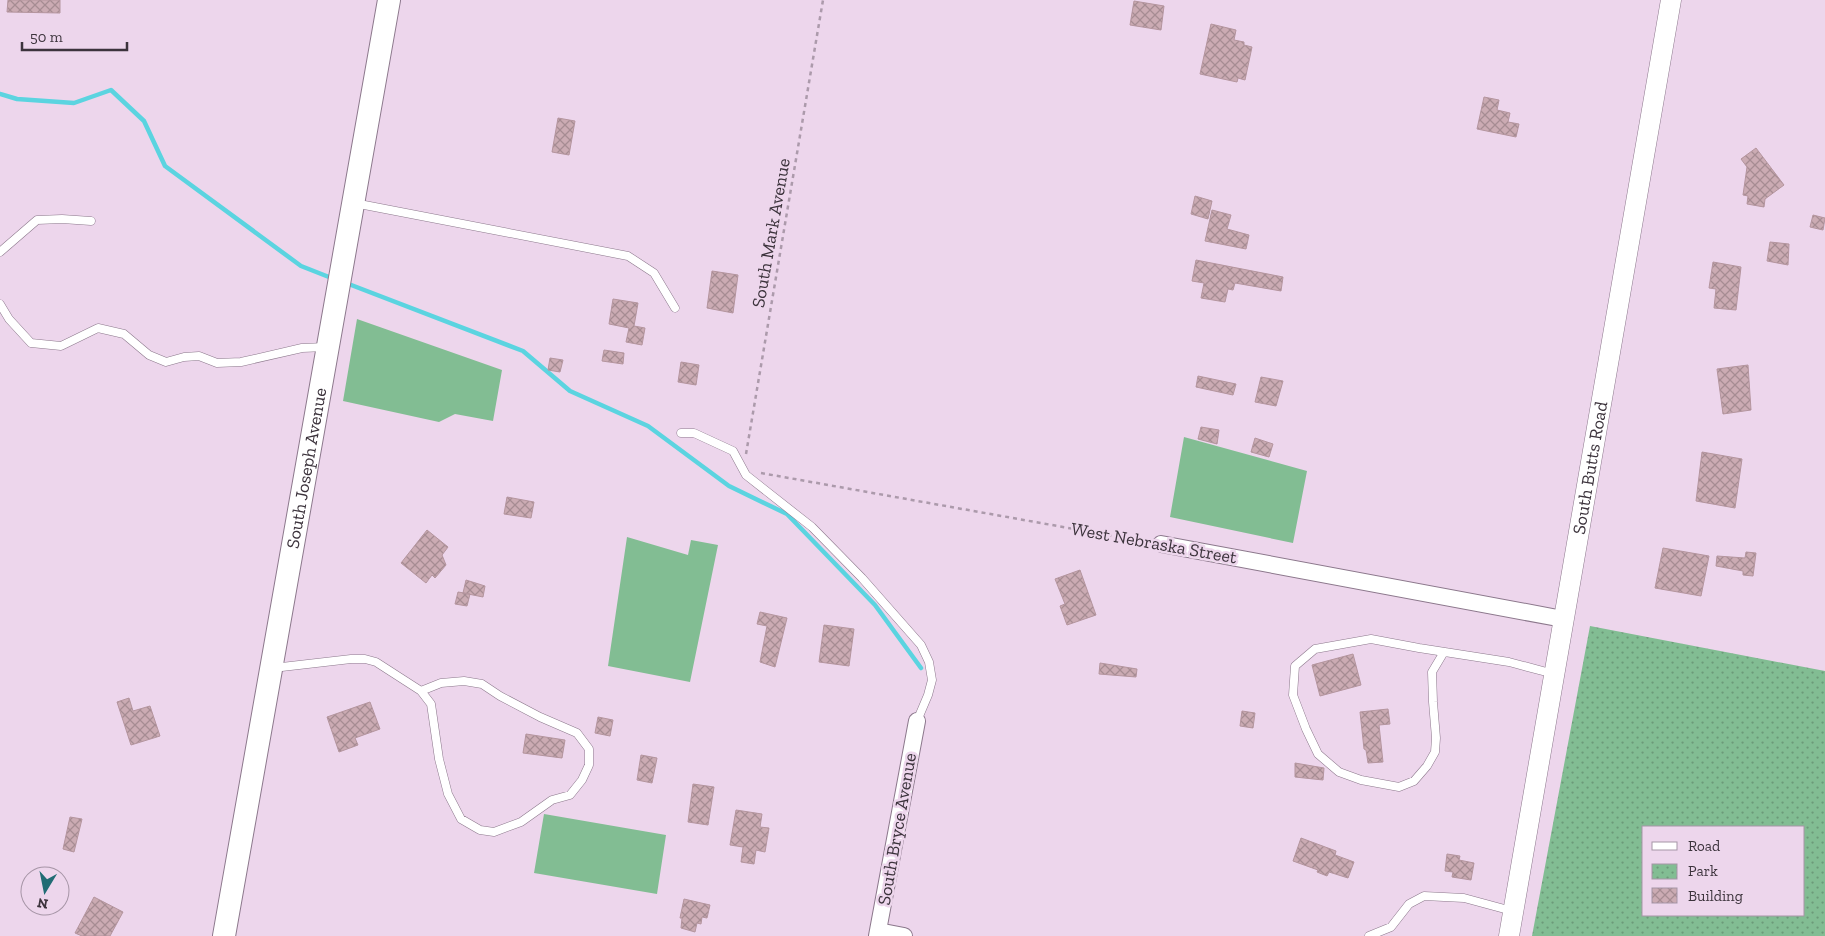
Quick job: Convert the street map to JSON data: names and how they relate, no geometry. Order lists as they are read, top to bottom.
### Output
{
  "streets": {
    "main road": ["South Joseph Avenue"],
    "street": ["South Butts Road", "West Nebraska Street", "South Bryce Avenue"],
    "path": ["South Mark Avenue"]
  },
  "crossings": [
    ["South Mark Avenue", "West Nebraska Street"],
    ["South Butts Road", "West Nebraska Street"]
  ],
  "legend": ["Road", "Park", "Building"],
  "scale_bar": "50 m",
  "north": "bottom"
}
